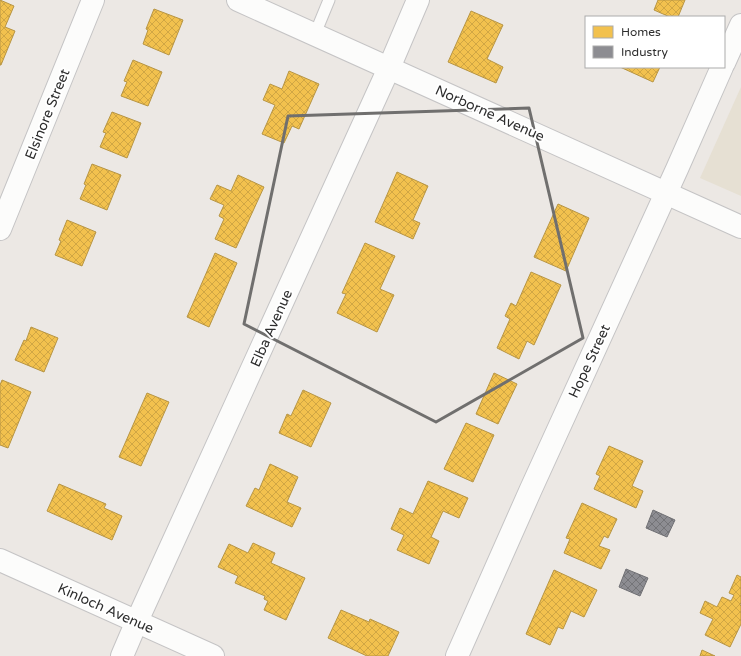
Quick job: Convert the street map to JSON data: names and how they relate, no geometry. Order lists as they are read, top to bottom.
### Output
{
  "streets": {
    "street": [
      "Norborne Avenue",
      "Elsinore Street",
      "Elba Avenue",
      "Hope Street",
      "Kinloch Avenue"
    ]
  },
  "crossings": [
    ["Norborne Avenue", "Elba Avenue"],
    ["Norborne Avenue", "Hope Street"],
    ["Elba Avenue", "Kinloch Avenue"]
  ],
  "legend": ["Homes", "Industry"]
}
